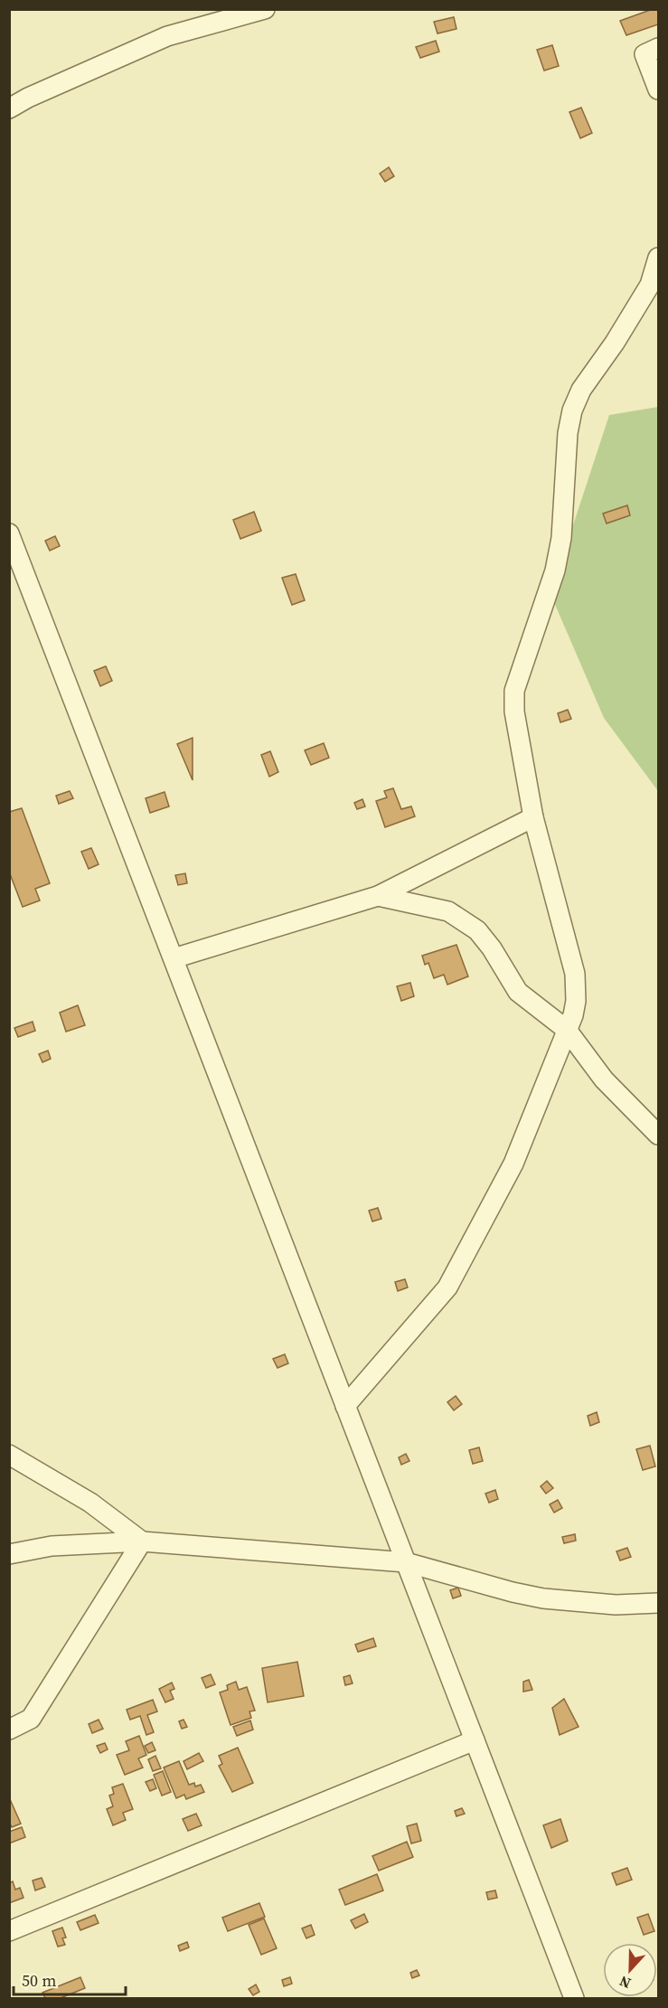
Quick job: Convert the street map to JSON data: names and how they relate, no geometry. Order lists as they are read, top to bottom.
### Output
{
  "scale_bar": "50 m",
  "north": "bottom"
}
